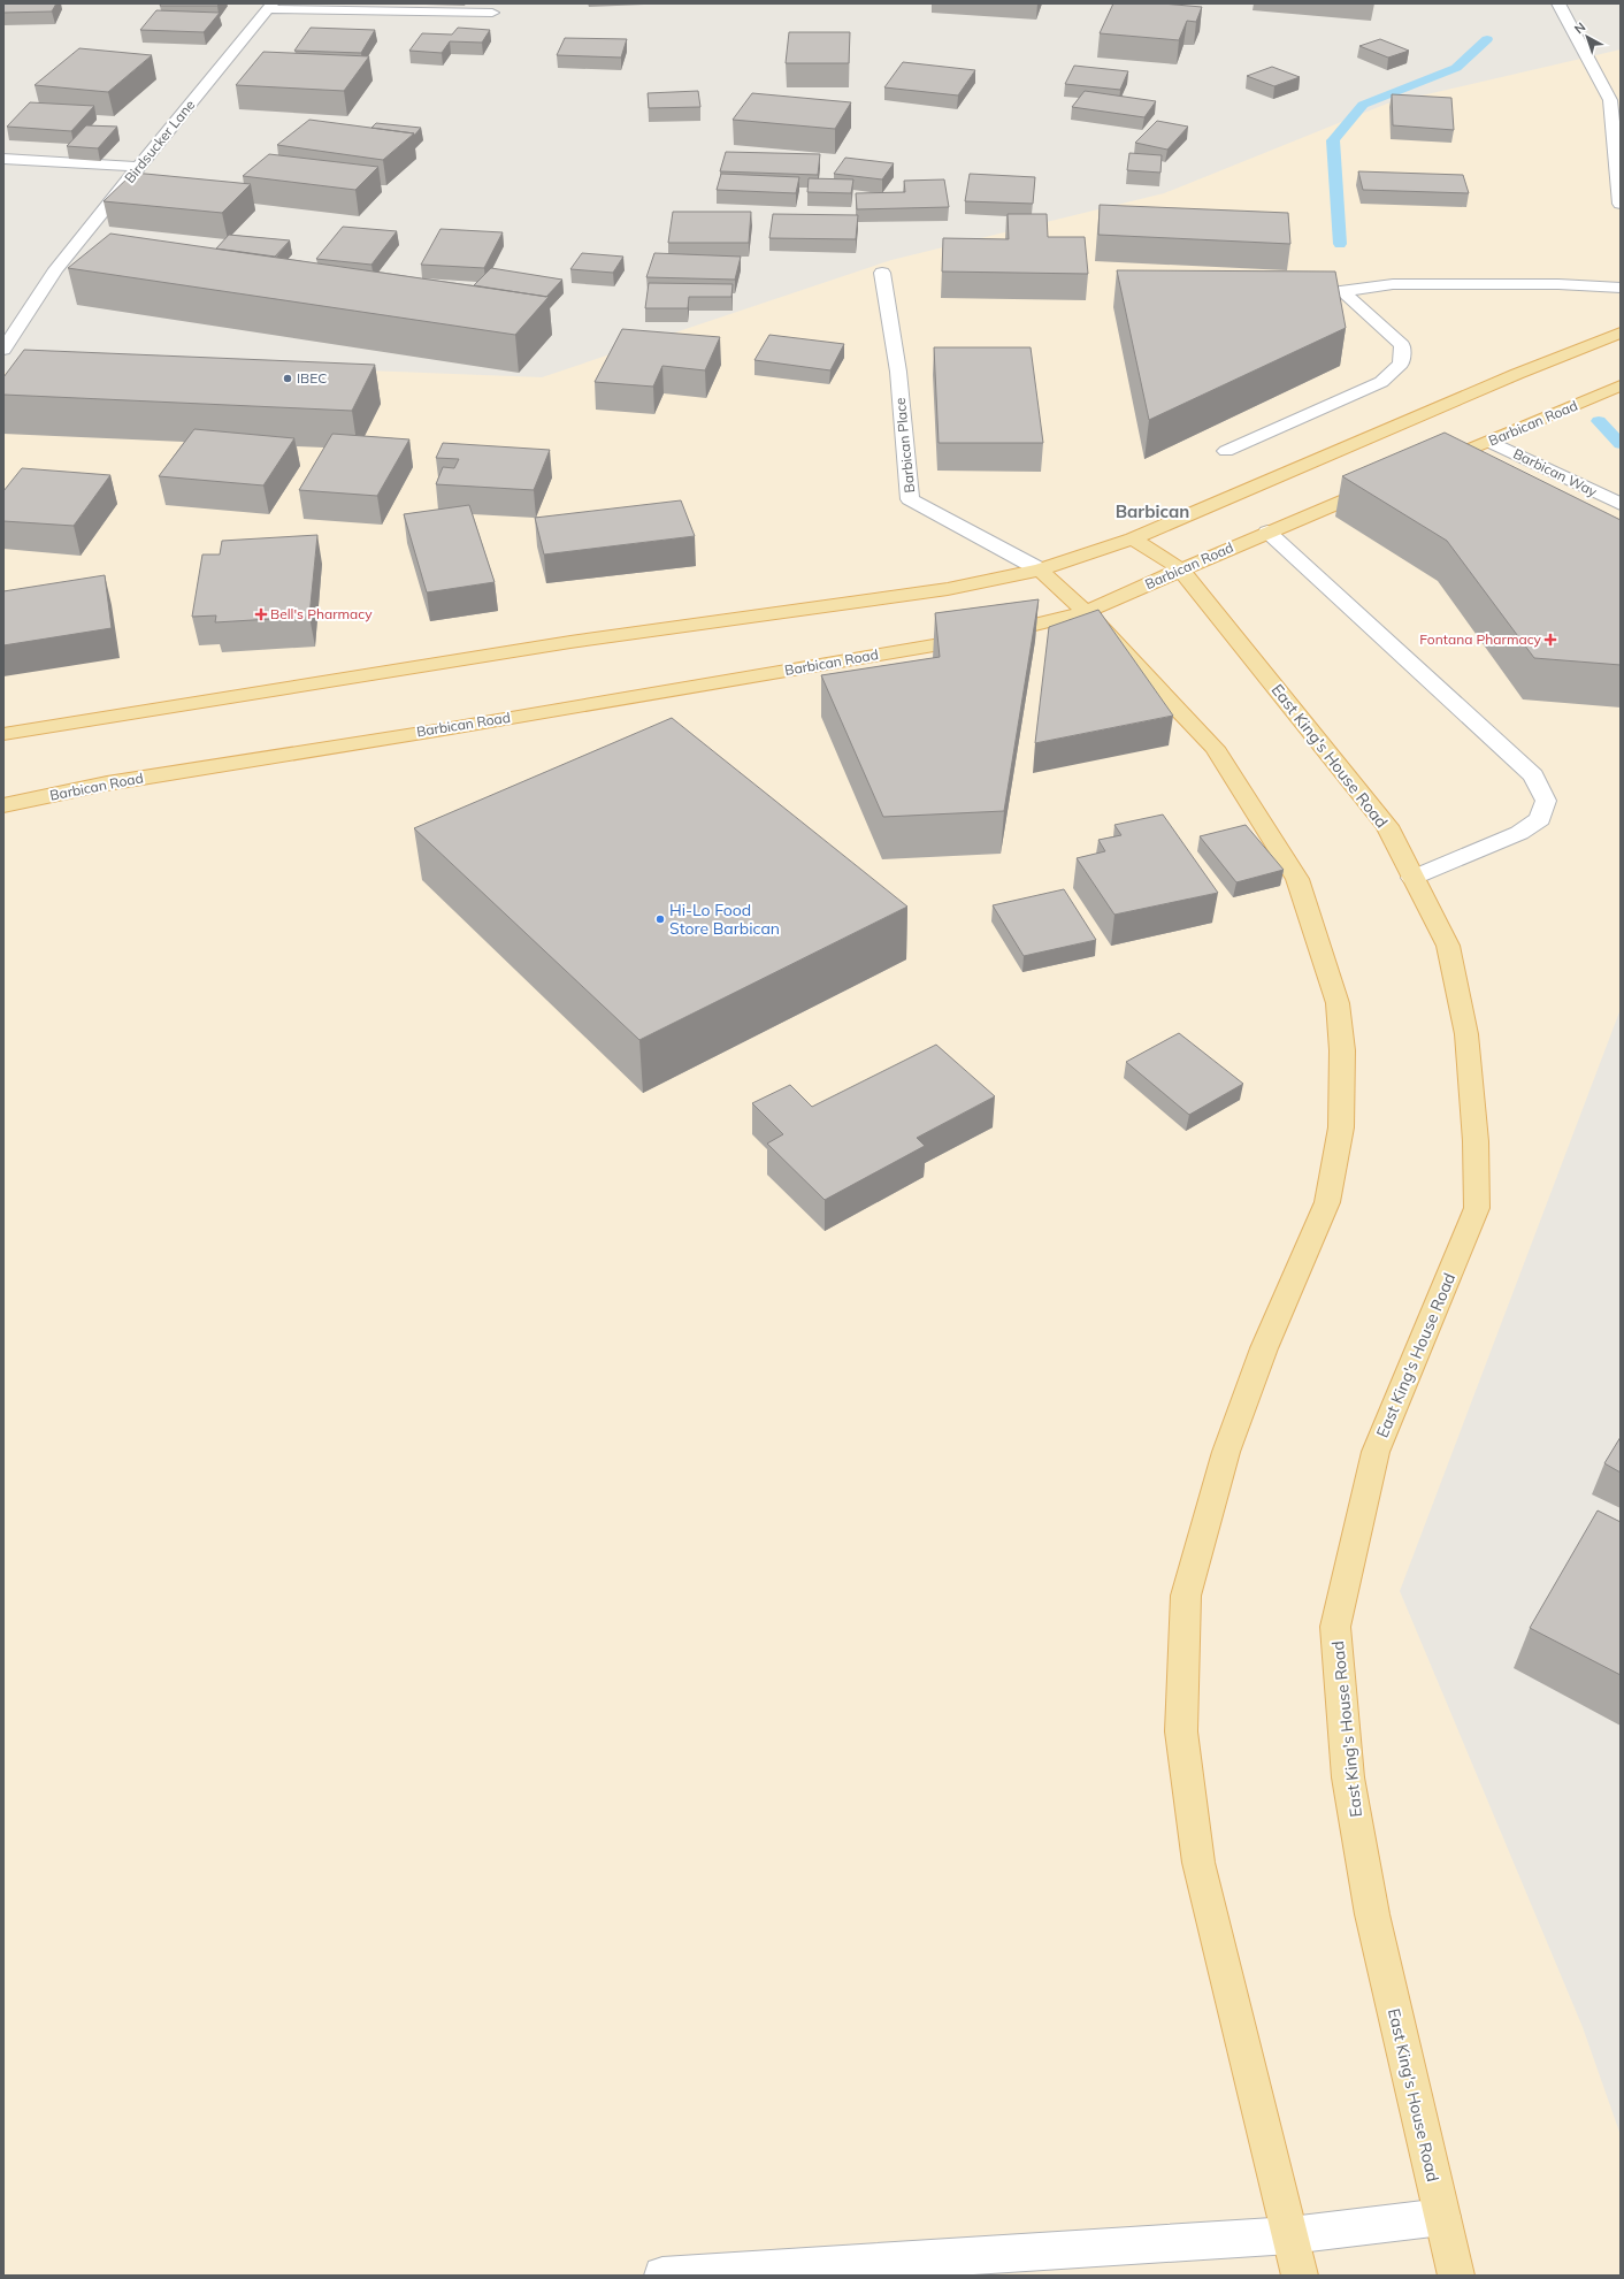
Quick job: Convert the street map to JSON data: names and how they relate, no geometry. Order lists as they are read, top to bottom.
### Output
{
  "streets": {
    "main road": ["Barbican Road", "East King's House Road"],
    "street": ["Birdsucker Lane", "Barbican Place", "Barbican Way"]
  },
  "crossings": [
    ["Barbican Road", "Barbican Way"],
    ["Barbican Road", "East King's House Road"]
  ],
  "districts": ["Barbican"],
  "places": {
    "other": ["IBEC", "Hi-Lo Food Store Barbican"],
    "health": ["Bell's Pharmacy", "Fontana Pharmacy"]
  },
  "north": "top left"
}
